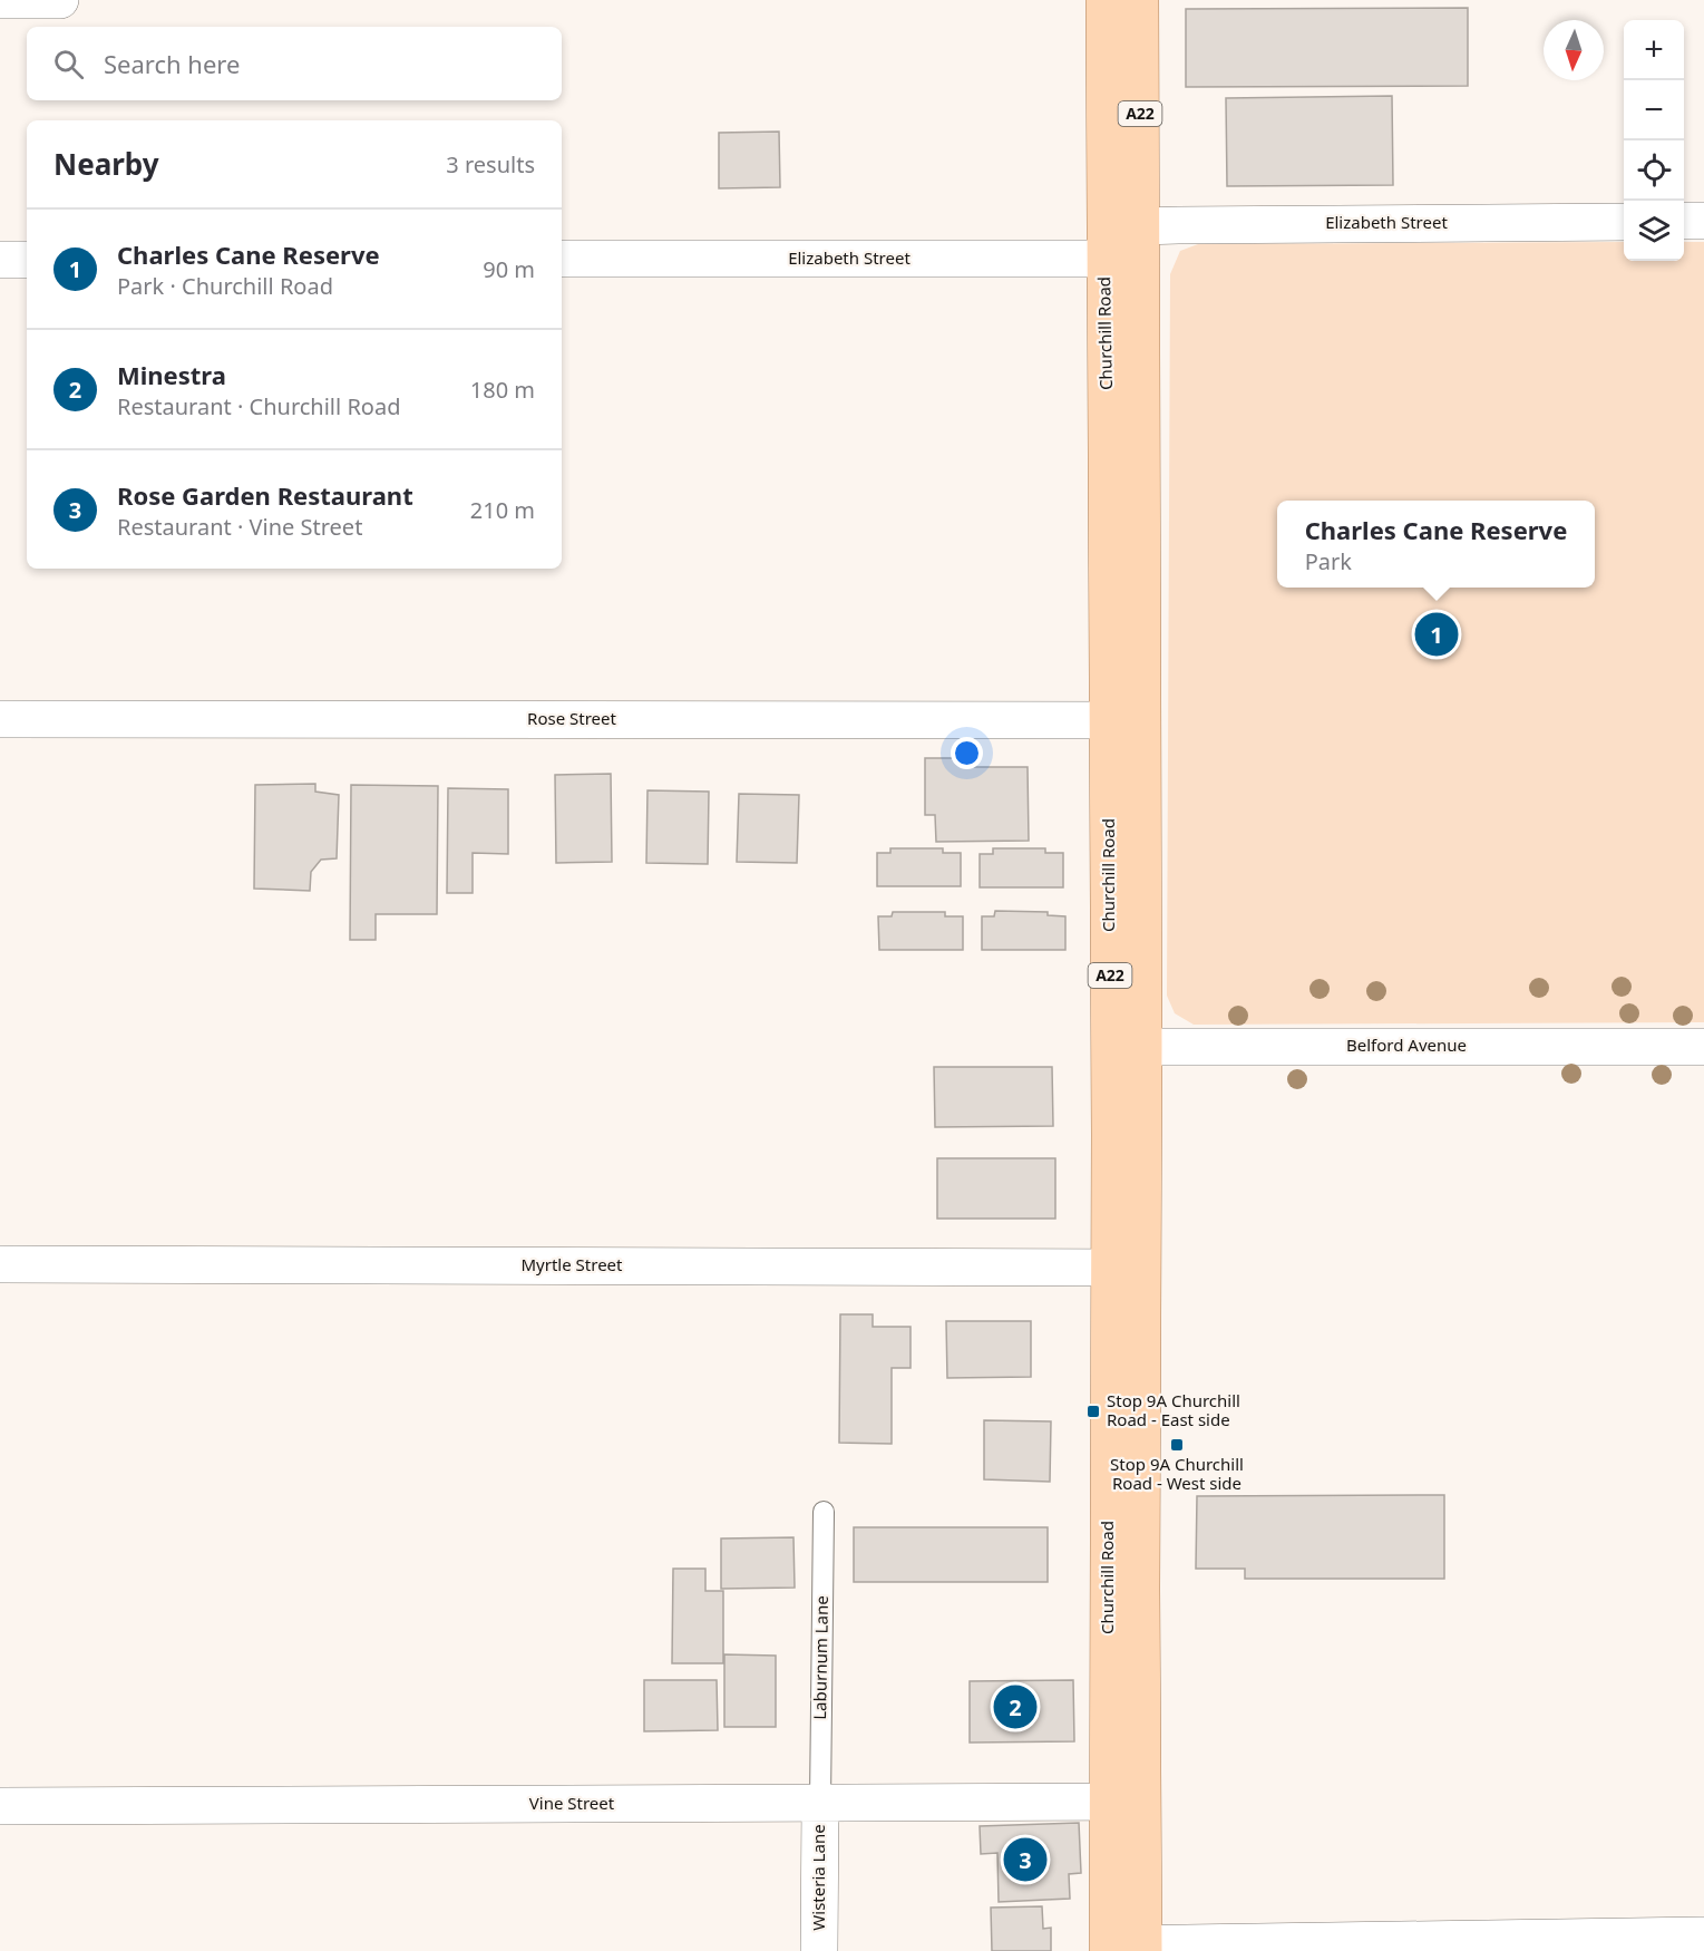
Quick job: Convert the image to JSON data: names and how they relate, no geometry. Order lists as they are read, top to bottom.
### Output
{
  "streets": {
    "main road": ["A22", "Churchill Road"],
    "street": [
      "Elizabeth Street",
      "Rose Street",
      "Belford Avenue",
      "Myrtle Street",
      "Vine Street",
      "Wisteria Lane"
    ],
    "lane": ["Laburnum Lane"]
  },
  "crossings": [
    ["Elizabeth Street", "Churchill Road"],
    ["Churchill Road", "Rose Street"],
    ["Churchill Road", "Belford Avenue"],
    ["Churchill Road", "Myrtle Street"],
    ["Churchill Road", "Vine Street"],
    ["Laburnum Lane", "Vine Street"],
    ["Laburnum Lane", "Wisteria Lane"],
    ["Vine Street", "Wisteria Lane"]
  ],
  "places": {
    "transit": ["Stop 9A Churchill Road - East side", "Stop 9A Churchill Road - West side"]
  },
  "north": "bottom",
  "page": {
    "map_buttons": ["+", "−"],
    "search": "Search here",
    "heading": ["Nearby", "3 results"],
    "list": [
      {
        "mark": "1",
        "name": "Charles Cane Reserve",
        "note": "Park · Churchill Road",
        "value": "90 m"
      },
      {
        "mark": "2",
        "name": "Minestra",
        "note": "Restaurant · Churchill Road",
        "value": "180 m"
      },
      {
        "mark": "3",
        "name": "Rose Garden Restaurant",
        "note": "Restaurant · Vine Street",
        "value": "210 m"
      }
    ],
    "popup": ["Charles Cane Reserve", "Park"],
    "pins": ["1", "2", "3"]
  }
}
